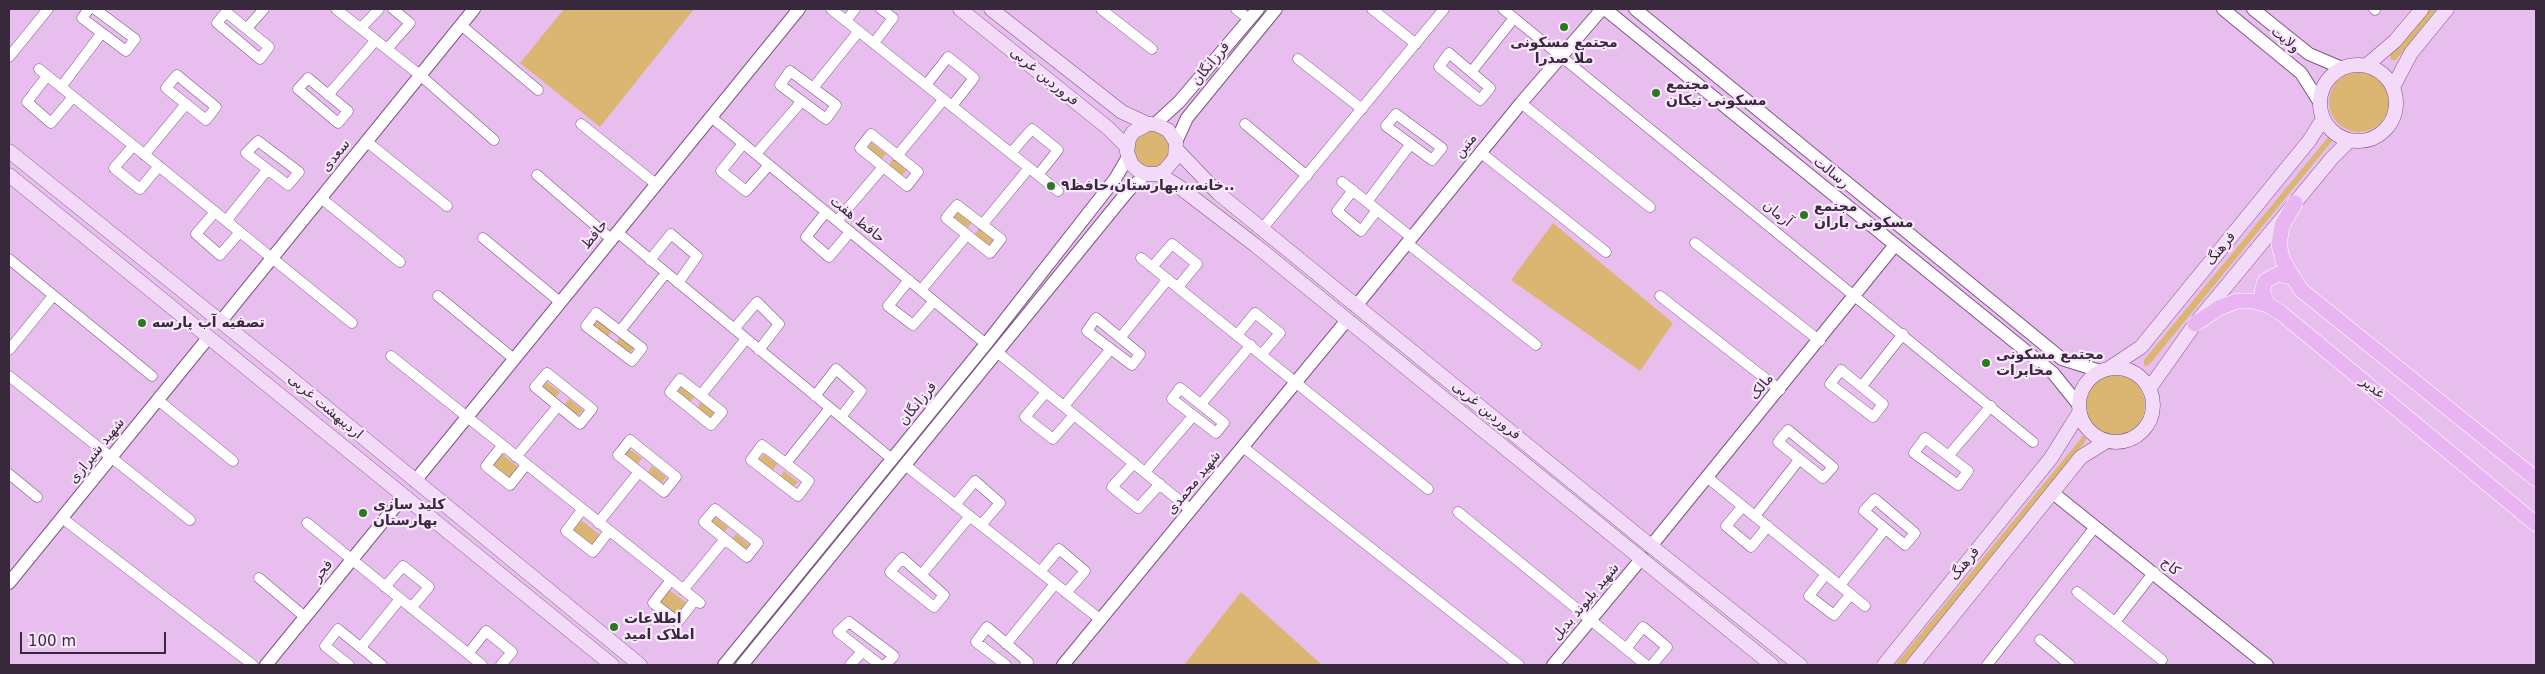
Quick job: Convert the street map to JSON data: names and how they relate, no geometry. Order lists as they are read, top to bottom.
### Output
{
  "streets": {
    "main road": [
      "فروردین غربی",
      "فرهنگ",
      "غدیر",
      "اردیبهشت غربی"
    ],
    "street": [
      "ولایت",
      "فرزانگان",
      "متین",
      "سعدی",
      "رسالت",
      "آرمان",
      "حافظ هفت",
      "حافظ",
      "مالک",
      "شهید شیرازی",
      "شهید محمدی",
      "کاج",
      "فجر",
      "شهید بلیوند بدیل"
    ]
  },
  "crossings": [
    ["ولایت", "فرهنگ"],
    ["فرزانگان", "فروردین غربی"],
    ["فرزانگان", "حافظ هفت"],
    ["فروردین غربی", "متین"],
    ["فروردین غربی", "مالک"],
    ["فروردین غربی", "شهید محمدی"],
    ["فروردین غربی", "شهید بلیوند بدیل"],
    ["متین", "رسالت"],
    ["متین", "آرمان"],
    ["سعدی", "اردیبهشت غربی"],
    ["رسالت", "فرهنگ"],
    ["رسالت", "مالک"],
    ["آرمان", "مالک"],
    ["حافظ هفت", "حافظ"],
    ["حافظ", "اردیبهشت غربی"],
    ["فرهنگ", "غدیر"],
    ["فرهنگ", "کاج"],
    ["اردیبهشت غربی", "شهید شیرازی"],
    ["اردیبهشت غربی", "فجر"]
  ],
  "places": [
    "مجتمع مسکونی ملا صدرا",
    "مجتمع مسکونی نیکان",
    "خانه،،،بهارستان،حافظ۹..",
    "مجتمع مسکونی باران",
    "تصفیه آب پارسه",
    "مجتمع مسکونی مخابرات",
    "کلید سازی بهارستان",
    "اطلاعات املاک امید"
  ],
  "scale_bar": "100 m"
}
